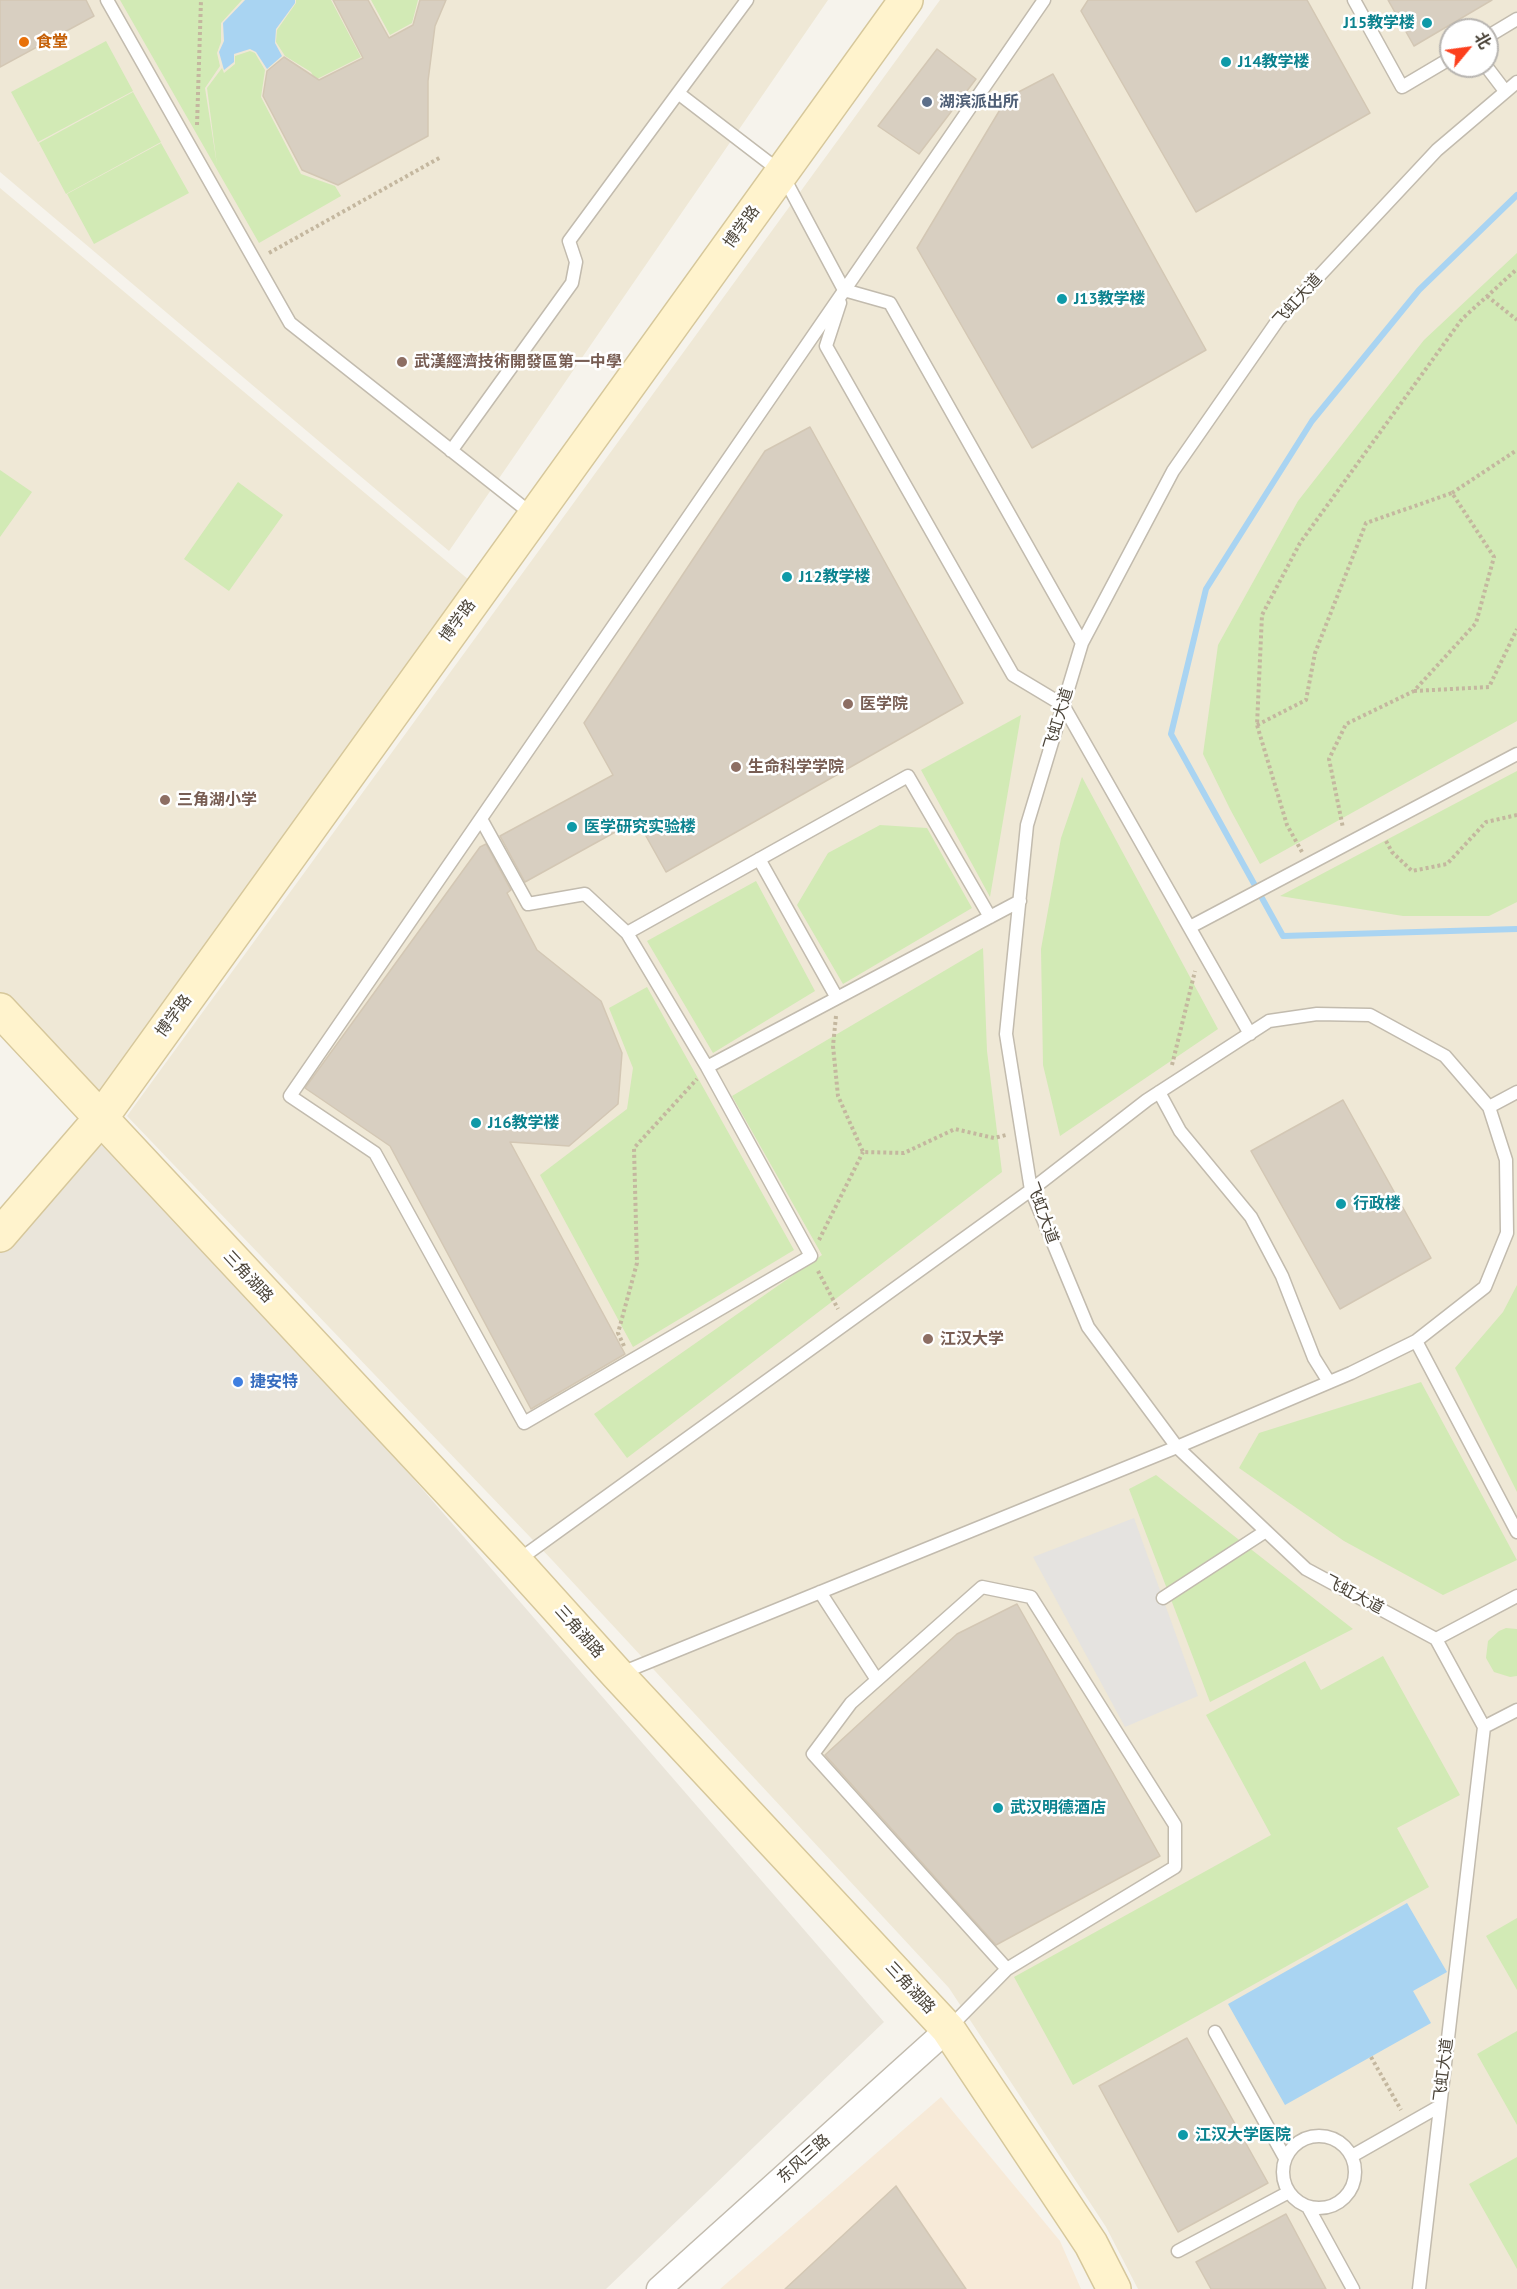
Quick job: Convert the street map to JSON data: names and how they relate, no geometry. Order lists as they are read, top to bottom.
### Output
{
  "streets": {
    "street": ["博学路", "三角湖路", "东风三路"],
    "lane": ["飞虹大道"]
  },
  "crossings": [
    ["博学路", "三角湖路"],
    ["三角湖路", "东风三路"]
  ],
  "places": [
    "J15教学楼",
    "食堂",
    "J14教学楼",
    "湖滨派出所",
    "J13教学楼",
    "武漢經濟技術開發區第一中學",
    "J12教学楼",
    "医学院",
    "生命科学学院",
    "三角湖小学",
    "医学研究实验楼",
    "J16教学楼",
    "行政楼",
    "江汉大学",
    "捷安特",
    "武汉明德酒店",
    "江汉大学医院"
  ],
  "north": "top right"
}
